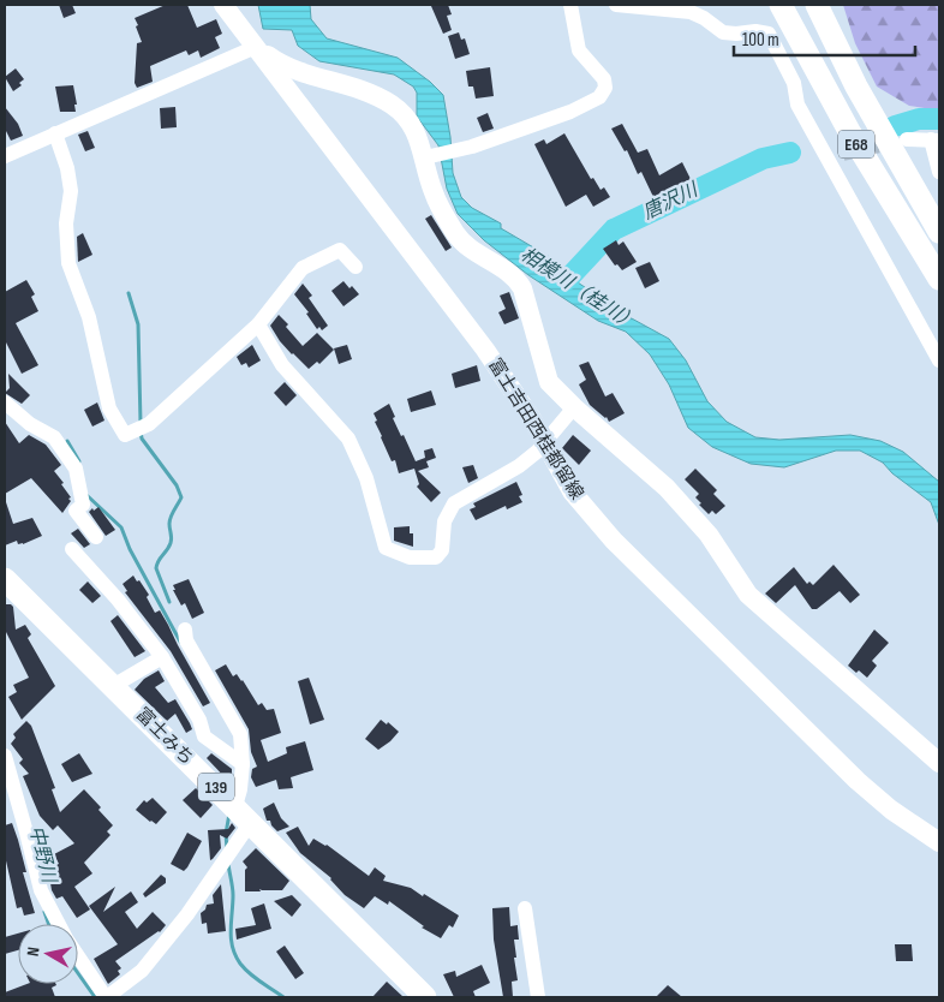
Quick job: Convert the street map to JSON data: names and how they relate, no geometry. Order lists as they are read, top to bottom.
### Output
{
  "streets": {
    "highway": ["E68", "富士みち", "139"],
    "main road": ["富士吉田西桂都留線"]
  },
  "water": ["唐沢川", "相模川（桂川）", "中野川"],
  "scale_bar": "100 m",
  "north": "left"
}
